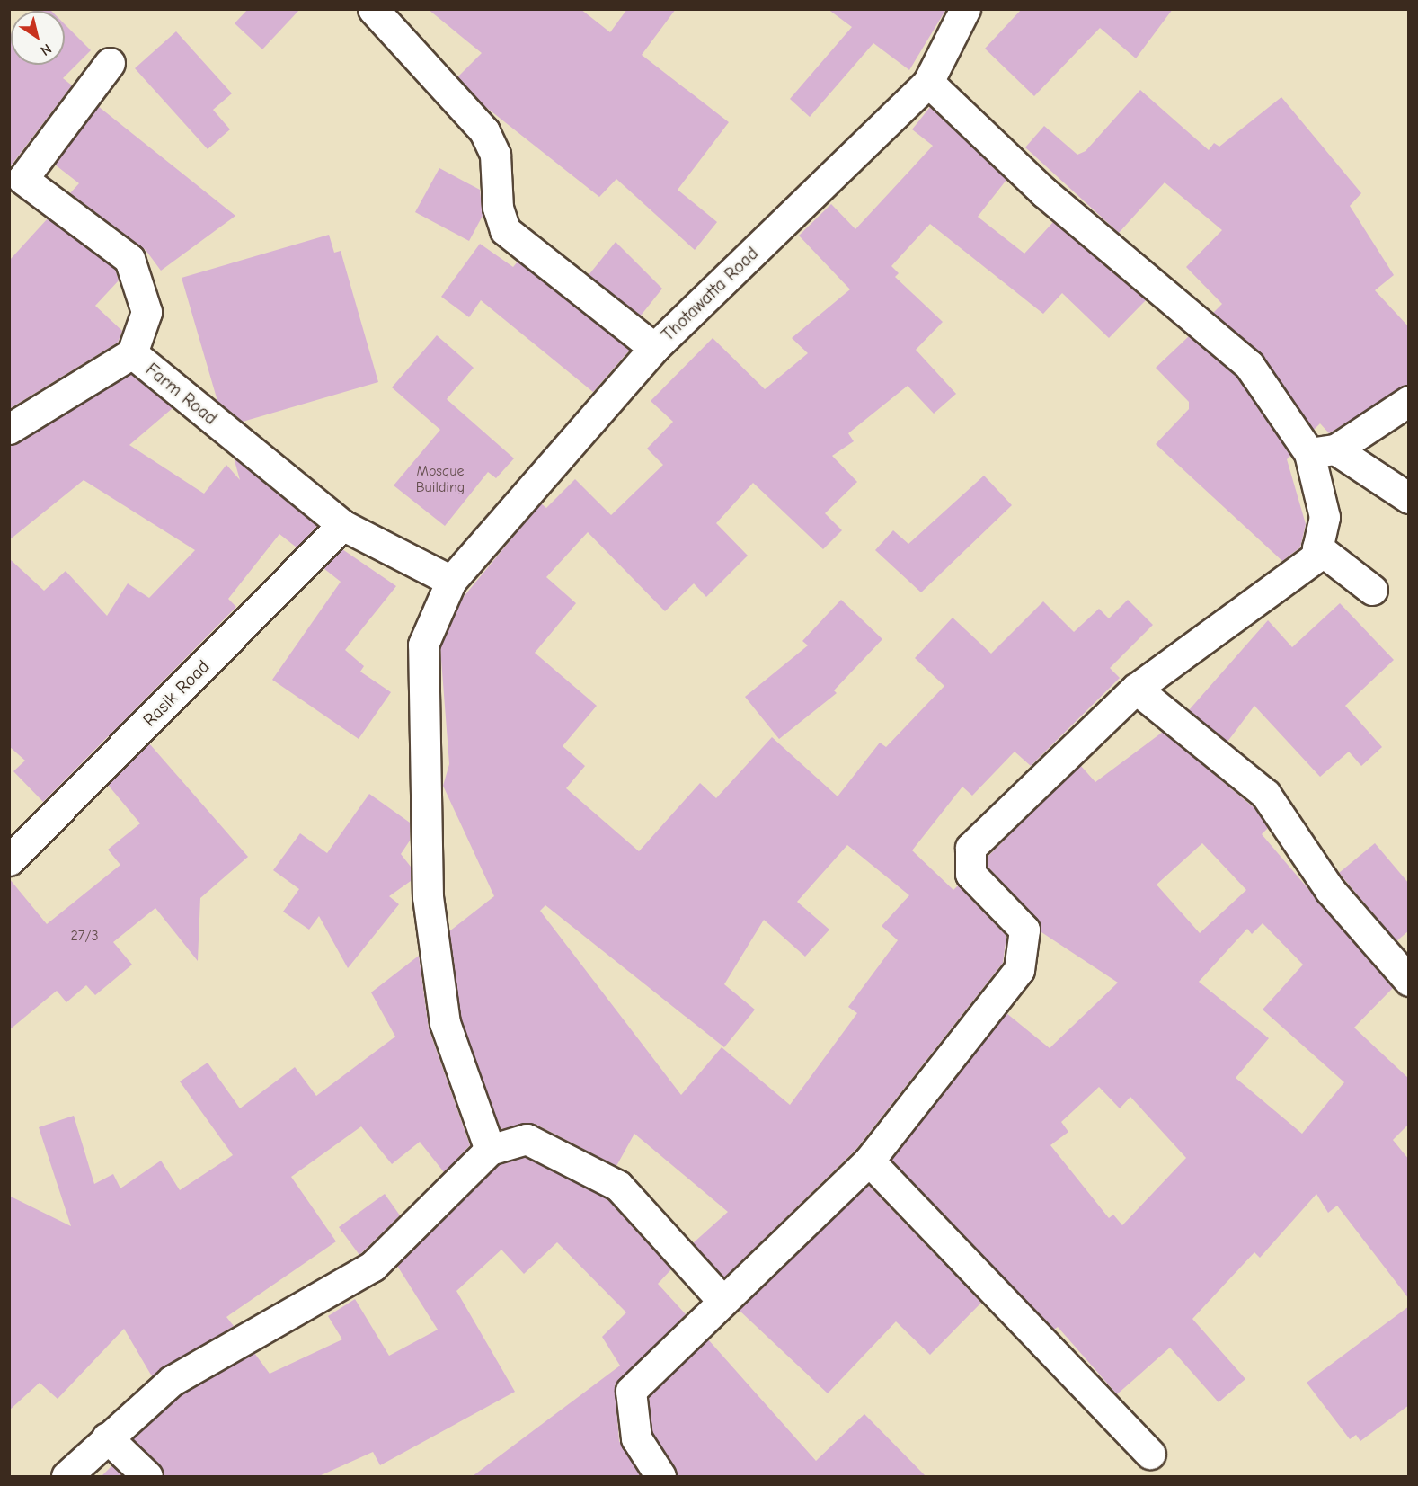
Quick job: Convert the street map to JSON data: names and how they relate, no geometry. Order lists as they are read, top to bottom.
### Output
{
  "streets": {
    "street": ["Thotawatta Road", "Farm Road", "Rasik Road"]
  },
  "crossings": [
    ["Thotawatta Road", "Farm Road"],
    ["Farm Road", "Rasik Road"]
  ],
  "house_numbers": ["Mosque Building", "27/3"],
  "north": "bottom right"
}
